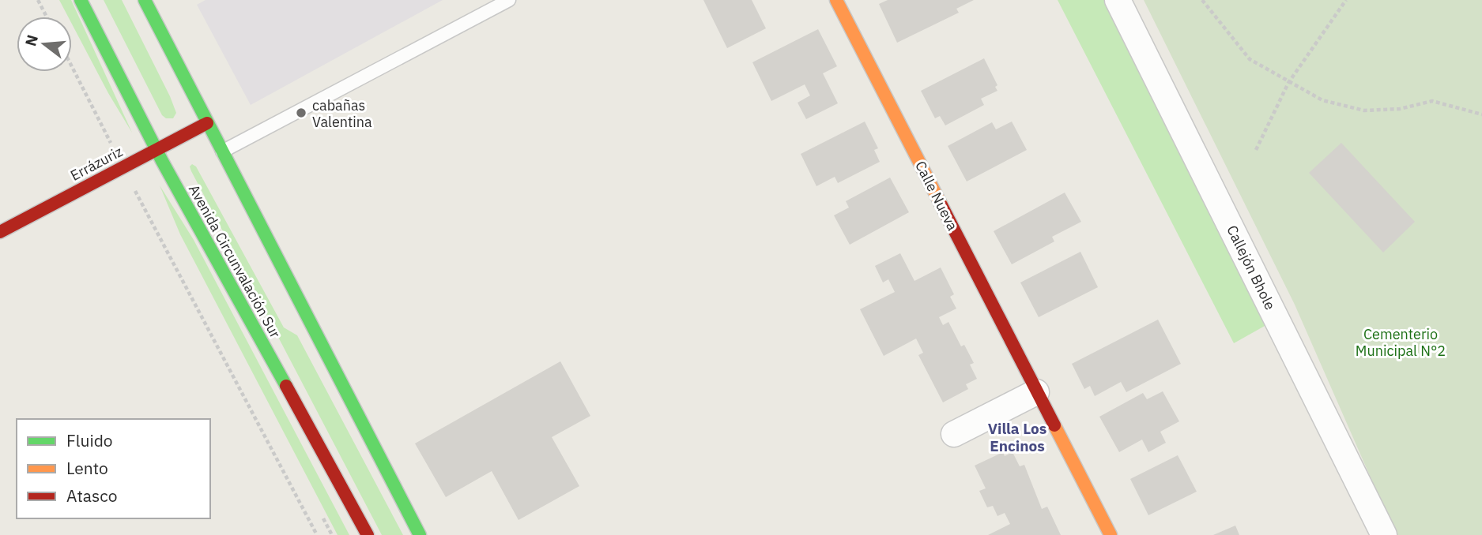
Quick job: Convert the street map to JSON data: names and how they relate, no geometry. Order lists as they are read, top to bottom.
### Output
{
  "streets": {
    "main road": ["Errázuriz", "Calle Nueva", "Avenida Circunvalación Sur"],
    "street": ["Callejón Bhole"]
  },
  "crossings": [
    ["Errázuriz", "Avenida Circunvalación Sur"]
  ],
  "districts": ["Villa Los Encinos"],
  "parks": ["Cementerio Municipal N°2"],
  "places": ["cabañas Valentina"],
  "legend": ["Fluido", "Lento", "Atasco"],
  "north": "left"
}
